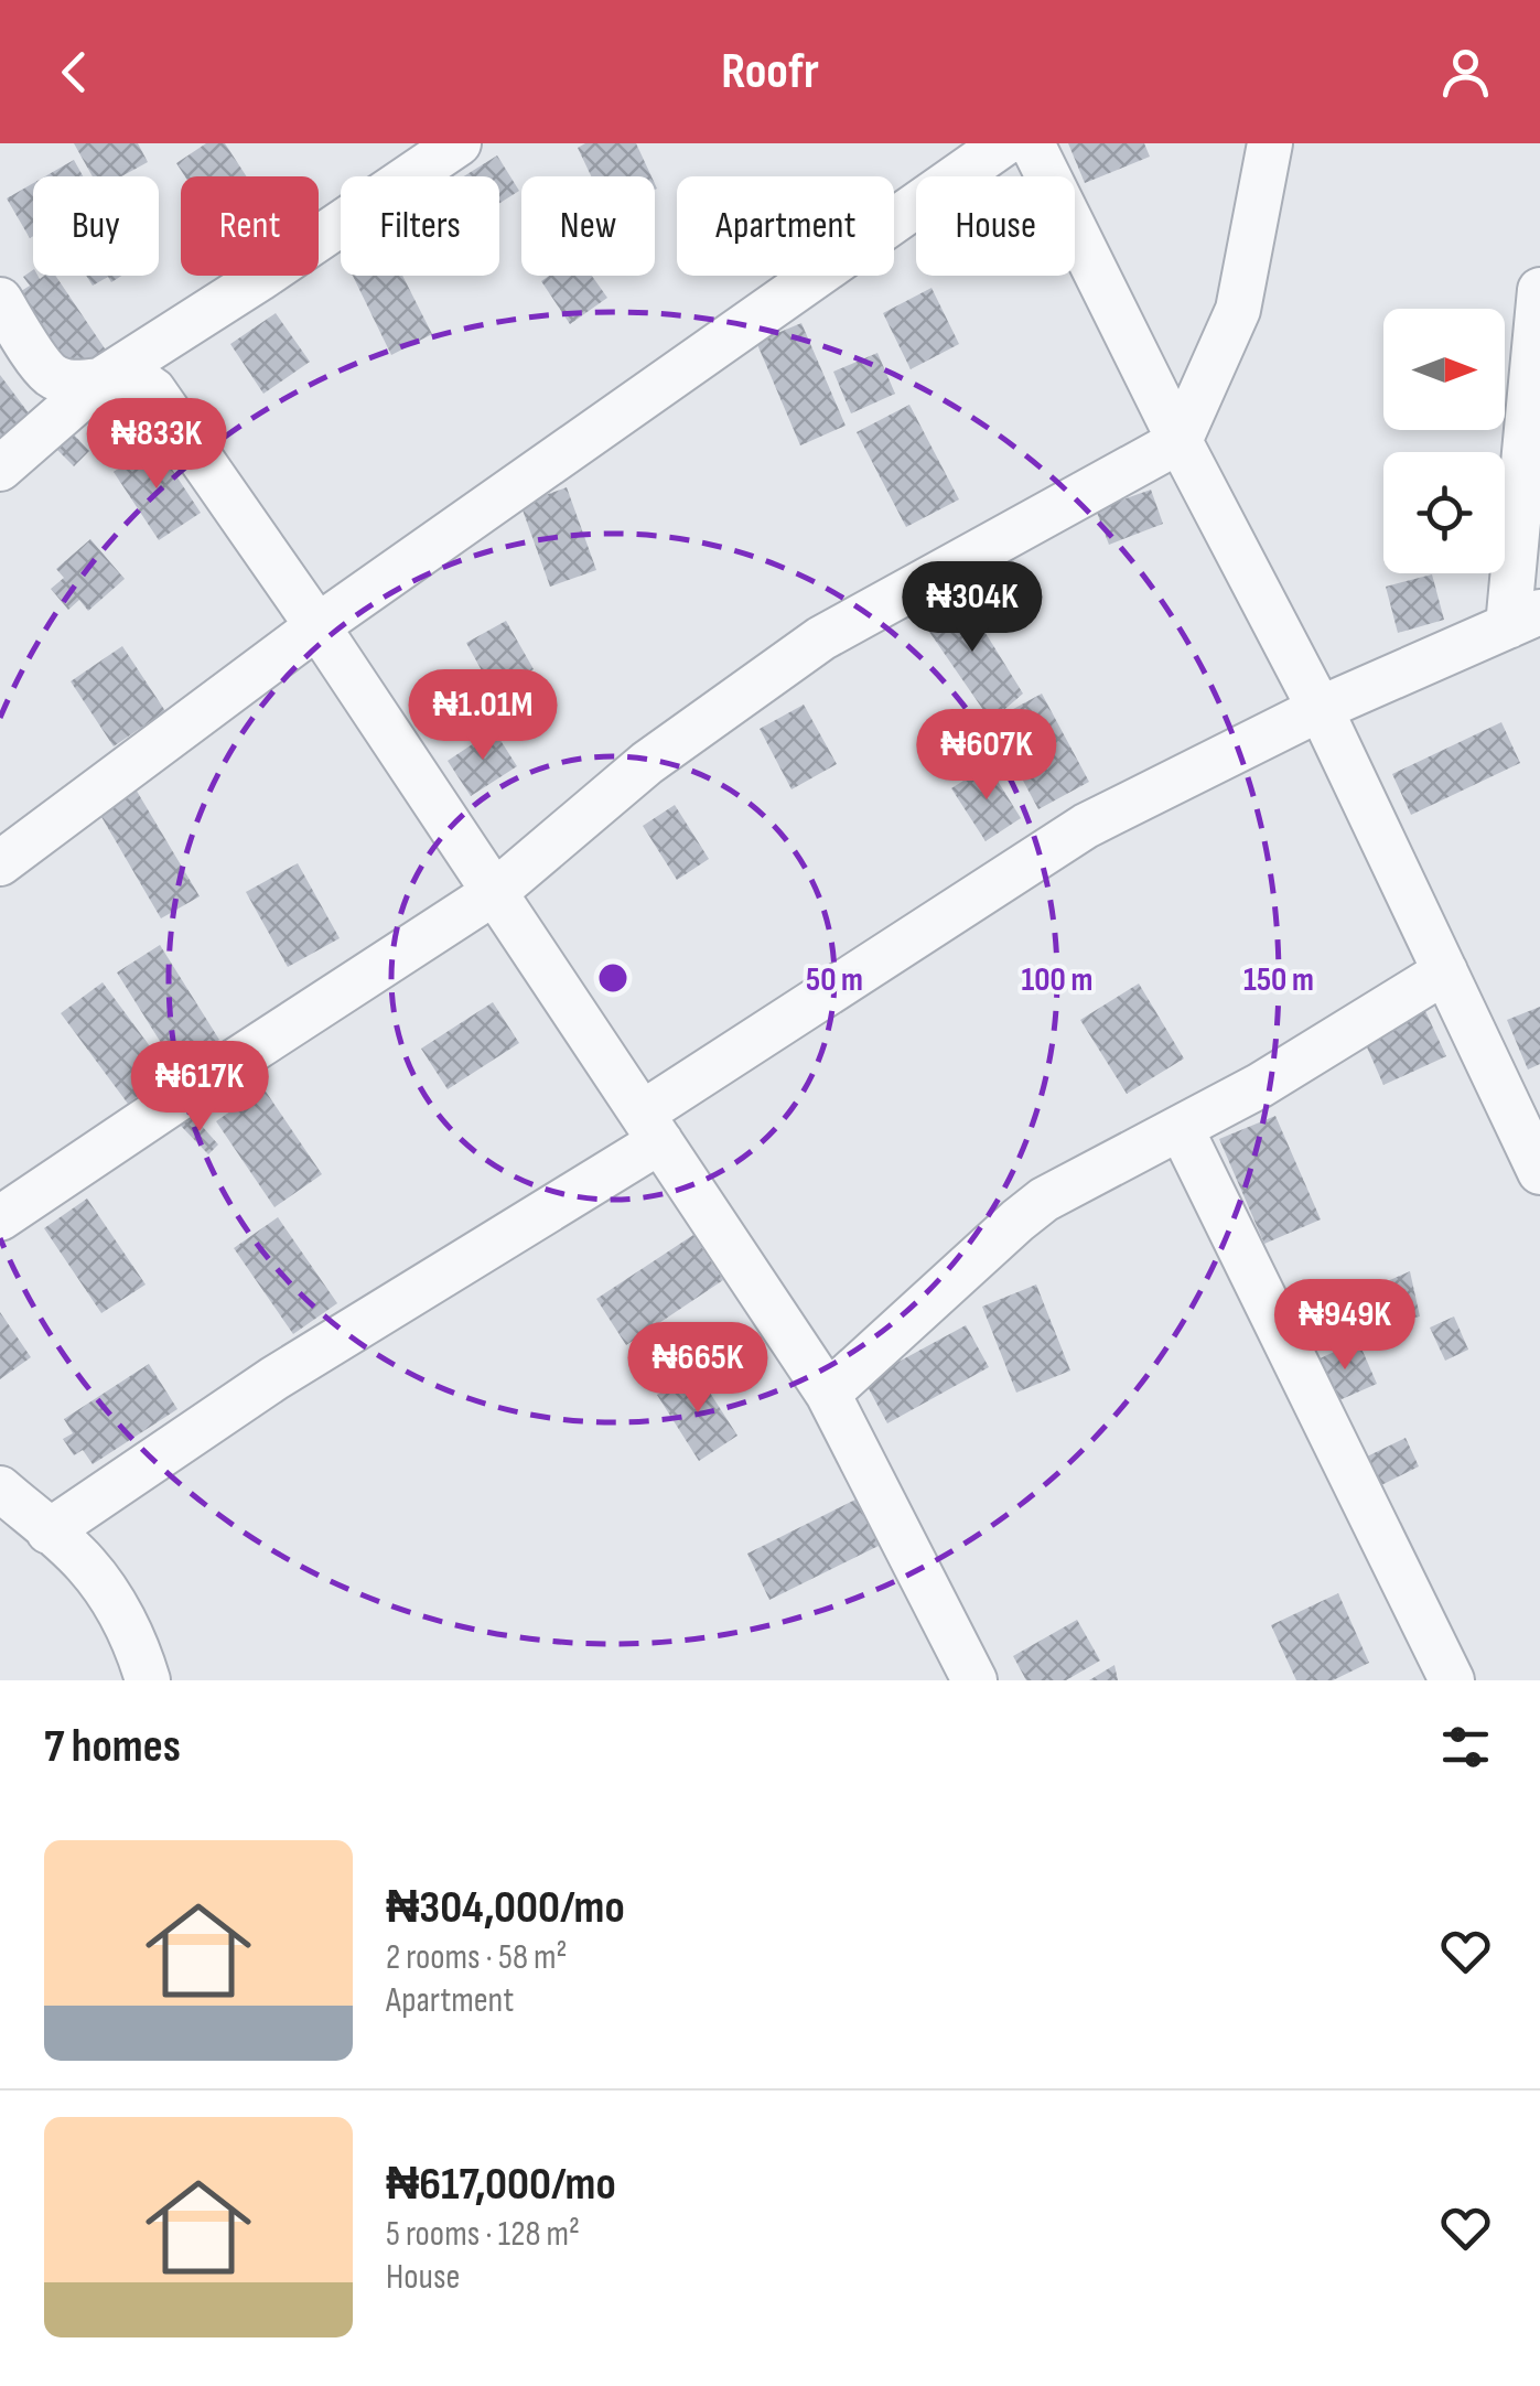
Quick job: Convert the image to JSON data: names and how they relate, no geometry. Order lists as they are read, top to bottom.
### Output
{
  "north": "right",
  "page": {
    "header": "Roofr",
    "chip": [
      "Buy",
      "Rent",
      "Filters",
      "New",
      "Apartment",
      "House"
    ],
    "price": [
      "₦833K",
      "₦304K",
      "₦1.01M",
      "₦607K",
      "₦617K",
      "₦949K",
      "₦665K"
    ],
    "heading": "7 homes",
    "list": [
      {
        "name": "₦304,000/mo",
        "note": "2 rooms · 58 m² · Apartment"
      },
      {
        "name": "₦617,000/mo",
        "note": "5 rooms · 128 m² · House"
      }
    ]
  },
  "rings": ["50 m", "100 m", "150 m"]
}
